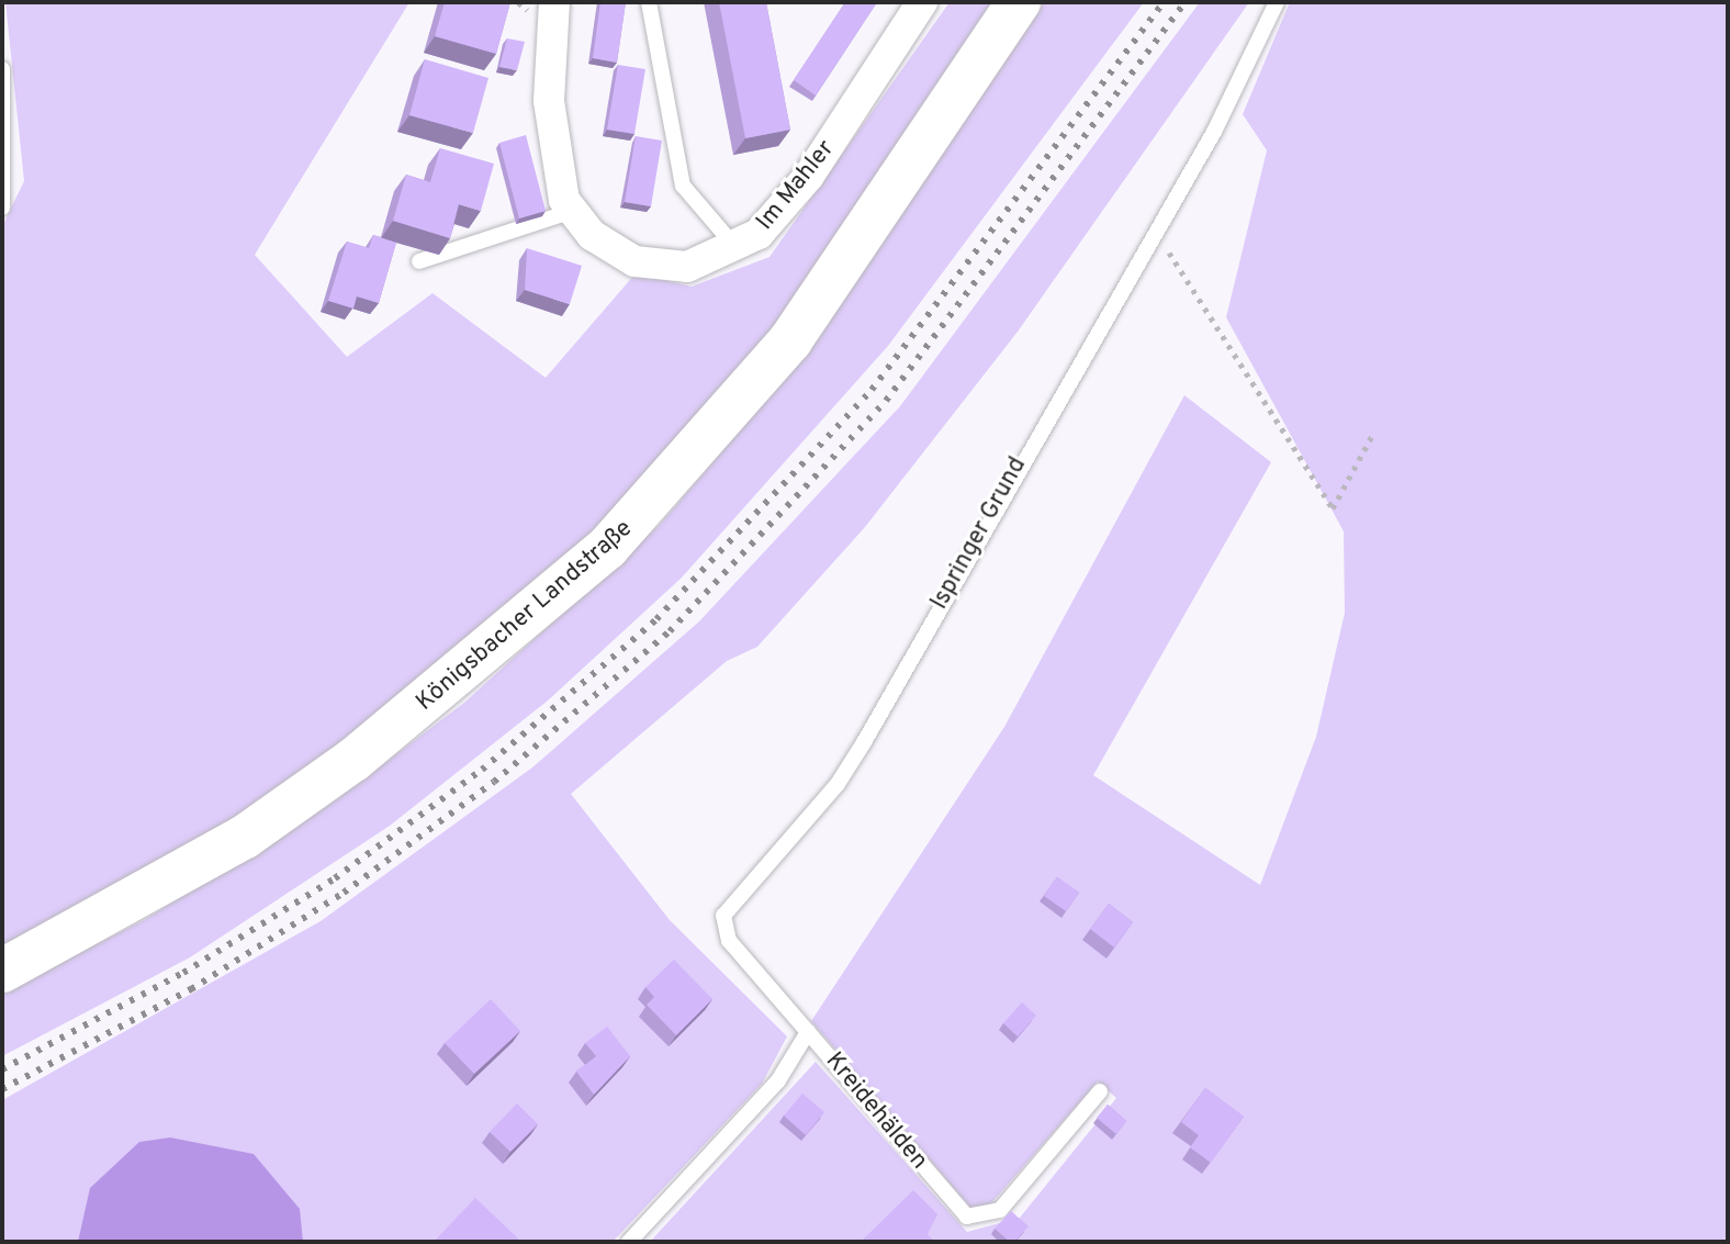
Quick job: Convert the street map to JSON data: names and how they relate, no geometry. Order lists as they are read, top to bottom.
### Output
{
  "streets": {
    "main road": ["Königsbacher Landstraße"],
    "street": ["Im Mahler"],
    "lane": ["Ispringer Grund", "Kreidehälden"]
  },
  "crossings": [
    ["Ispringer Grund", "Kreidehälden"]
  ]
}
